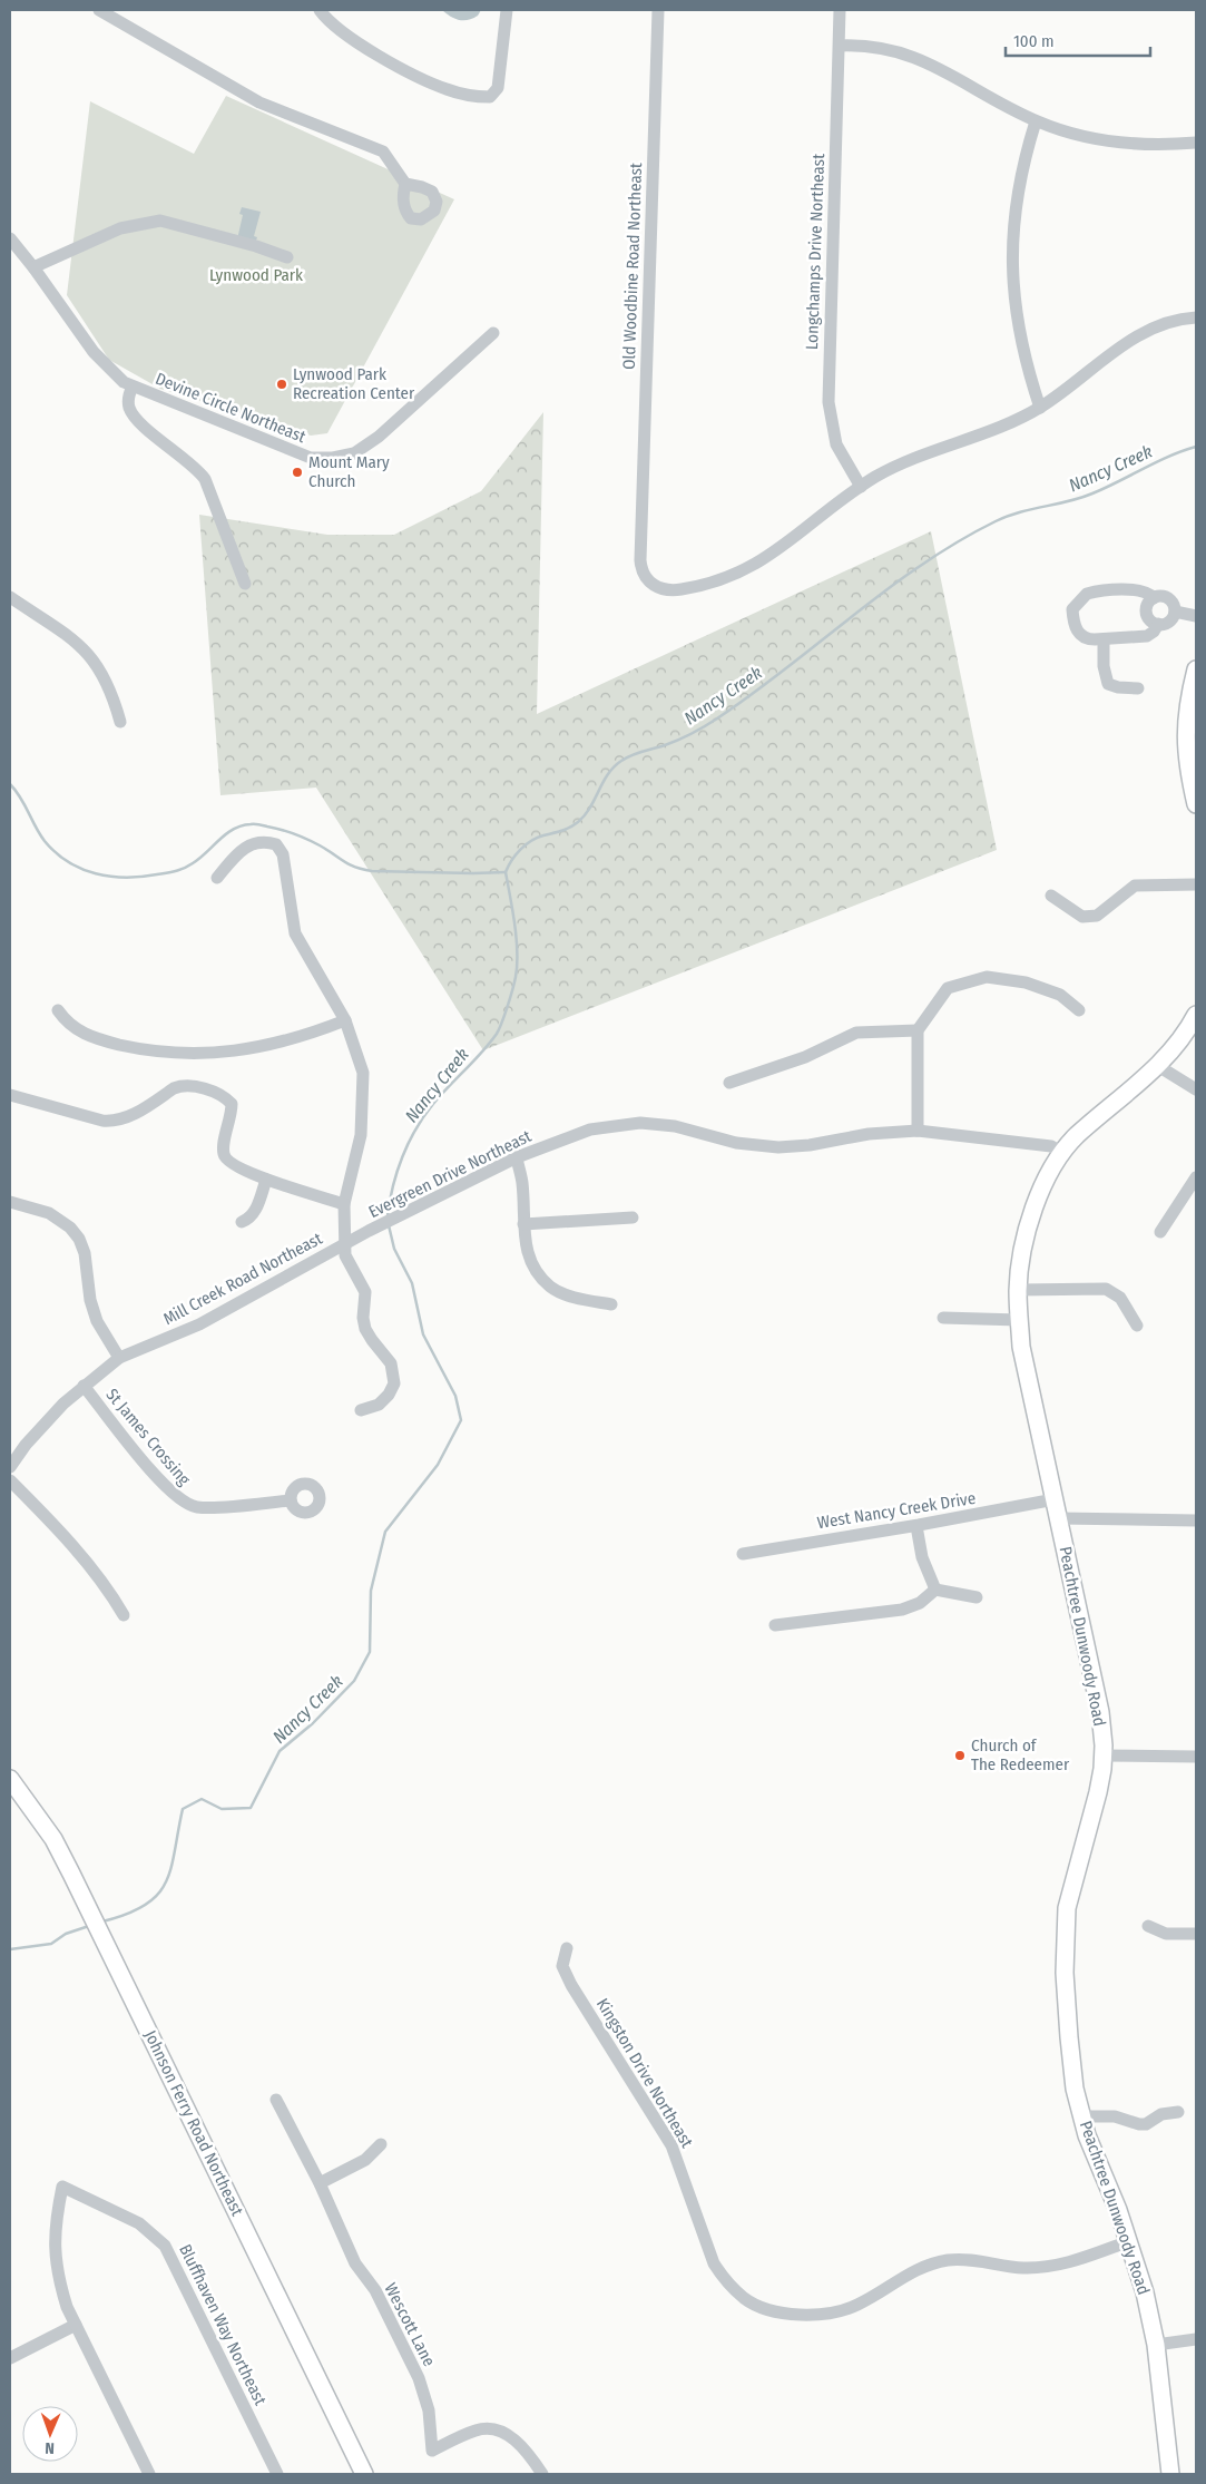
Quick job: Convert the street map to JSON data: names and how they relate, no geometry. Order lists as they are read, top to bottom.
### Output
{
  "streets": {
    "main road": ["Peachtree Dunwoody Road", "Johnson Ferry Road Northeast"],
    "street": [
      "Longchamps Drive Northeast",
      "Old Woodbine Road Northeast",
      "Devine Circle Northeast",
      "Evergreen Drive Northeast",
      "Mill Creek Road Northeast",
      "St James Crossing",
      "West Nancy Creek Drive",
      "Kingston Drive Northeast",
      "Bluffhaven Way Northeast",
      "Wescott Lane"
    ]
  },
  "crossings": [
    ["Longchamps Drive Northeast", "Old Woodbine Road Northeast"],
    ["Evergreen Drive Northeast", "Mill Creek Road Northeast"],
    ["Evergreen Drive Northeast", "Peachtree Dunwoody Road"],
    ["Mill Creek Road Northeast", "St James Crossing"],
    ["West Nancy Creek Drive", "Peachtree Dunwoody Road"],
    ["Peachtree Dunwoody Road", "Kingston Drive Northeast"]
  ],
  "water": ["Nancy Creek"],
  "parks": ["Lynwood Park"],
  "places": ["Lynwood Park Recreation Center", "Mount Mary Church", "Church of The Redeemer"],
  "scale_bar": "100 m",
  "north": "bottom"
}
